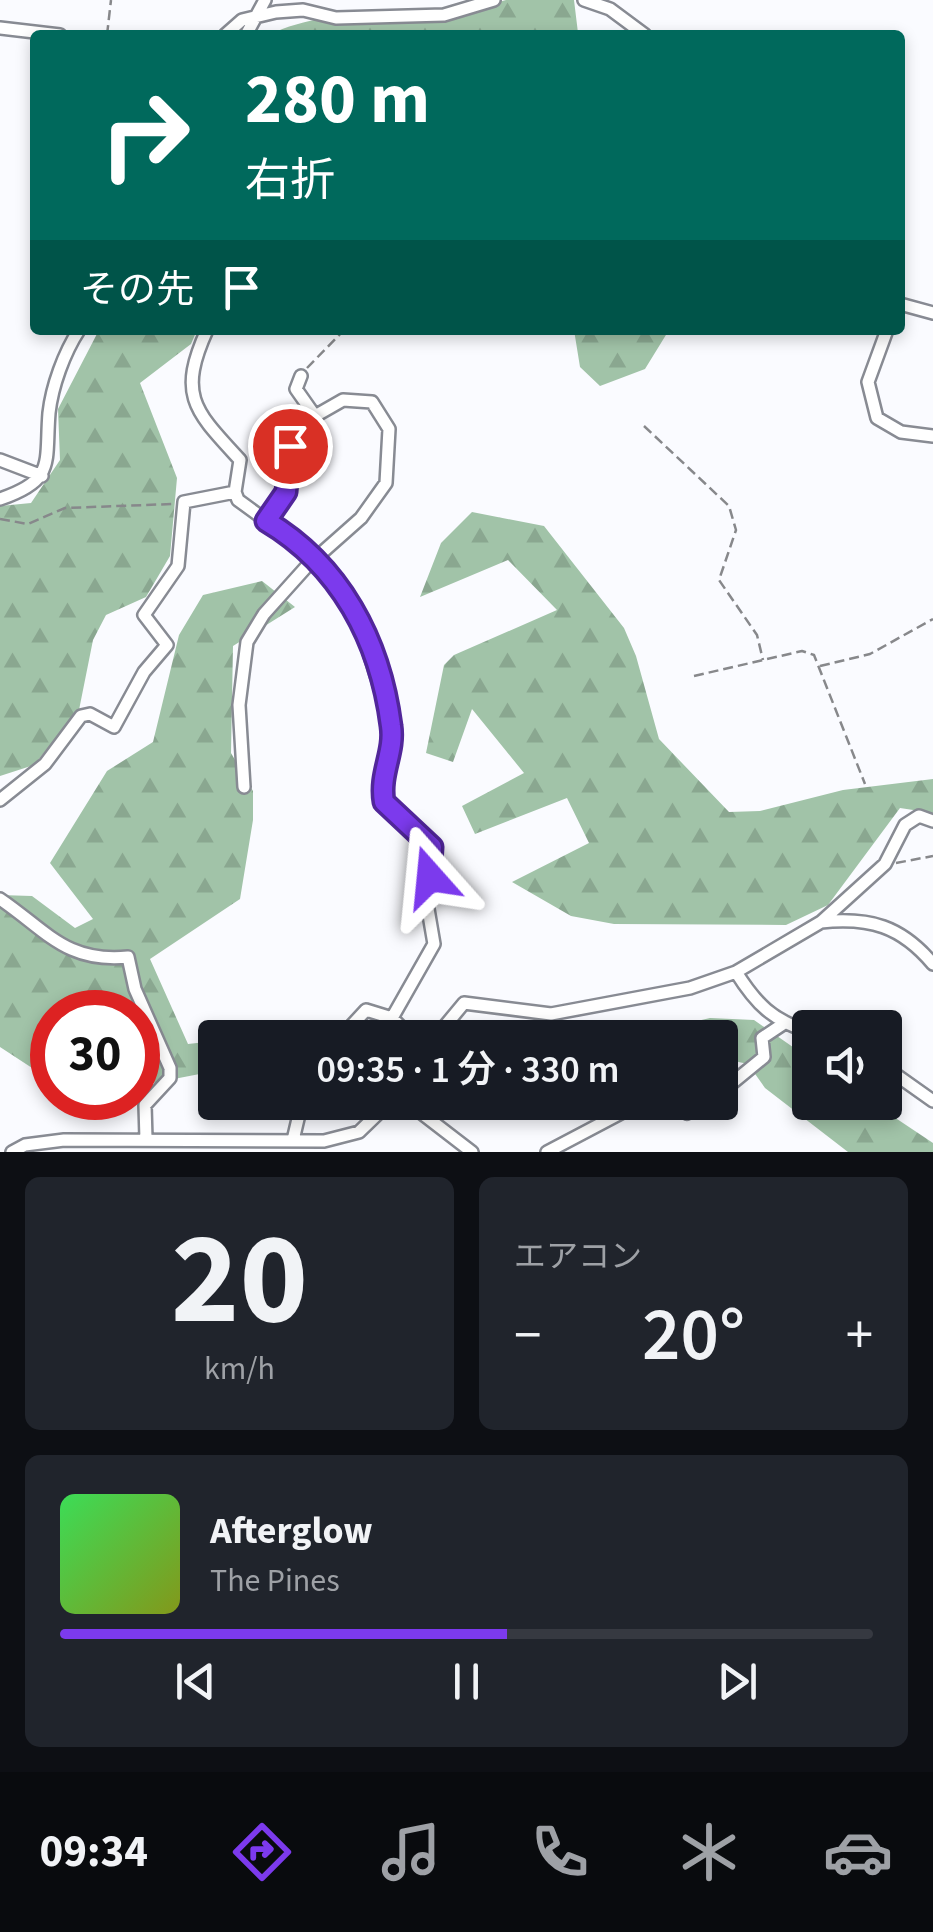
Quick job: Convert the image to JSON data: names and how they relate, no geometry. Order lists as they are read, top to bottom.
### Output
{
  "page": {
    "turn": ["280 m", "右折"],
    "then": "その先",
    "limit": "30",
    "trip": "09:35 · 1 分 · 330 m",
    "tile": [
      ["20", "km/h"],
      "エアコン"
    ],
    "heat": ["−", "20°", "+"],
    "song": ["Afterglow", "The Pines"],
    "tabs": "09:34"
  }
}
